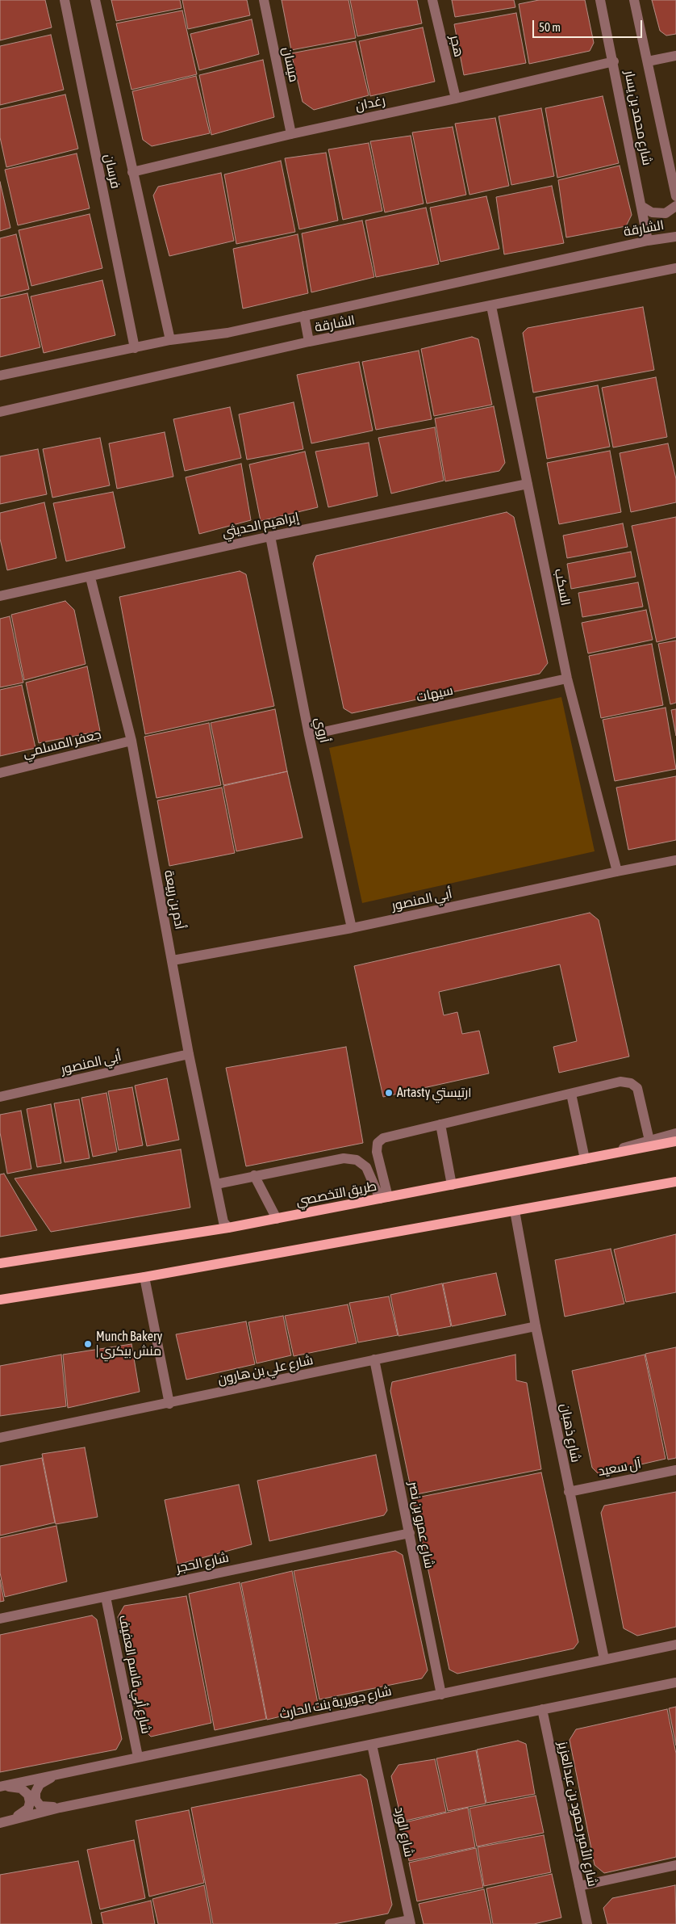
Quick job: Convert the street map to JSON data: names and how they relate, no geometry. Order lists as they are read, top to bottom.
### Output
{
  "streets": {
    "main road": ["طريق التخصصي"],
    "street": [
      "هجر",
      "ميسان",
      "رغدان",
      "شارع محمد بن يسار",
      "فرسان",
      "الشارقة",
      "إبراهيم الحديثي",
      "السكب",
      "سيهات",
      "أروي",
      "جعفر المسلمي",
      "أدم بن ربيعة",
      "أبي المنصور",
      "شارع علي بن هارون",
      "شارع ذهبان",
      "آل سعيد",
      "شارع عمرو بن نصر",
      "شارع الحجر",
      "شارع أبي قاسم العفيف",
      "شارع جويرية بنت الحارث",
      "شارع الأمير حمود بن عبدالعزيز",
      "شارع الورد"
    ]
  },
  "crossings": [
    ["هجر", "رغدان"],
    ["ميسان", "رغدان"],
    ["رغدان", "شارع محمد بن يسار"],
    ["رغدان", "فرسان"],
    ["شارع محمد بن يسار", "الشارقة"],
    ["فرسان", "الشارقة"],
    ["الشارقة", "السكب"],
    ["إبراهيم الحديثي", "السكب"],
    ["إبراهيم الحديثي", "أروي"],
    ["إبراهيم الحديثي", "أدم بن ربيعة"],
    ["السكب", "سيهات"],
    ["السكب", "أبي المنصور"],
    ["سيهات", "أروي"],
    ["أروي", "أبي المنصور"],
    ["جعفر المسلمي", "أدم بن ربيعة"],
    ["أدم بن ربيعة", "أبي المنصور"],
    ["أدم بن ربيعة", "طريق التخصصي"],
    ["شارع علي بن هارون", "شارع ذهبان"],
    ["شارع علي بن هارون", "شارع عمرو بن نصر"],
    ["شارع ذهبان", "آل سعيد"],
    ["شارع ذهبان", "شارع جويرية بنت الحارث"],
    ["شارع عمرو بن نصر", "شارع الحجر"],
    ["شارع عمرو بن نصر", "شارع جويرية بنت الحارث"],
    ["شارع الحجر", "شارع أبي قاسم العفيف"],
    ["شارع أبي قاسم العفيف", "شارع جويرية بنت الحارث"]
  ],
  "places": ["Artasty ارتيستي", "Munch Bakery | منش بيكري"],
  "scale_bar": "50 m"
}
